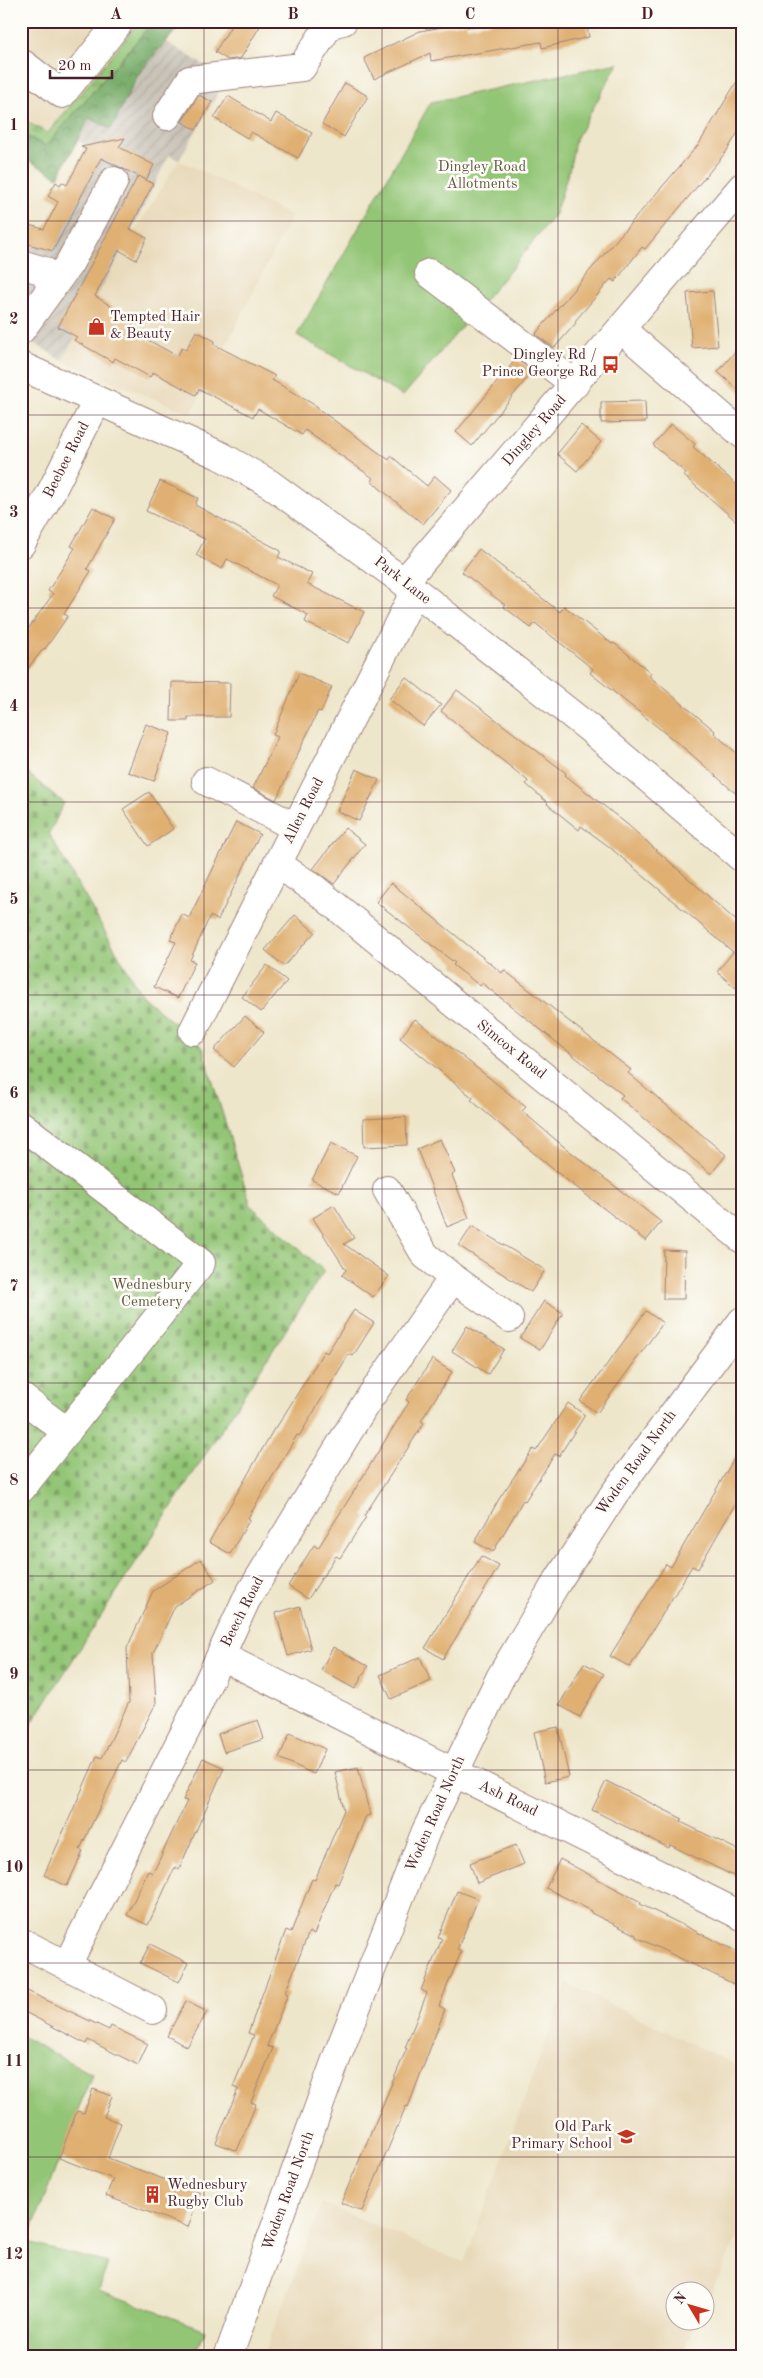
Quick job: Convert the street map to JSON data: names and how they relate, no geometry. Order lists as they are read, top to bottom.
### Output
{
  "streets": {
    "street": [
      "Dingley Road",
      "Beebee Road",
      "Park Lane",
      "Allen Road",
      "Simcox Road",
      "Woden Road North",
      "Beech Road",
      "Ash Road"
    ]
  },
  "crossings": [
    ["Dingley Road", "Park Lane"],
    ["Dingley Road", "Allen Road"],
    ["Beebee Road", "Park Lane"],
    ["Park Lane", "Allen Road"],
    ["Allen Road", "Simcox Road"],
    ["Woden Road North", "Ash Road"],
    ["Beech Road", "Ash Road"]
  ],
  "parks": ["Dingley Road Allotments", "Wednesbury Cemetery"],
  "places": {
    "shop": ["Tempted Hair & Beauty"],
    "bus stop": ["Dingley Rd / Prince George Rd"],
    "school or university": ["Old Park Primary School"],
    "building": ["Wednesbury Rugby Club"]
  },
  "scale_bar": "20 m",
  "north": "top left",
  "grid": {
    "columns": [
      "A",
      "B",
      "C",
      "D"
    ],
    "rows": [
      "1",
      "2",
      "3",
      "4",
      "5",
      "6",
      "7",
      "8",
      "9",
      "10",
      "11",
      "12"
    ]
  }
}
